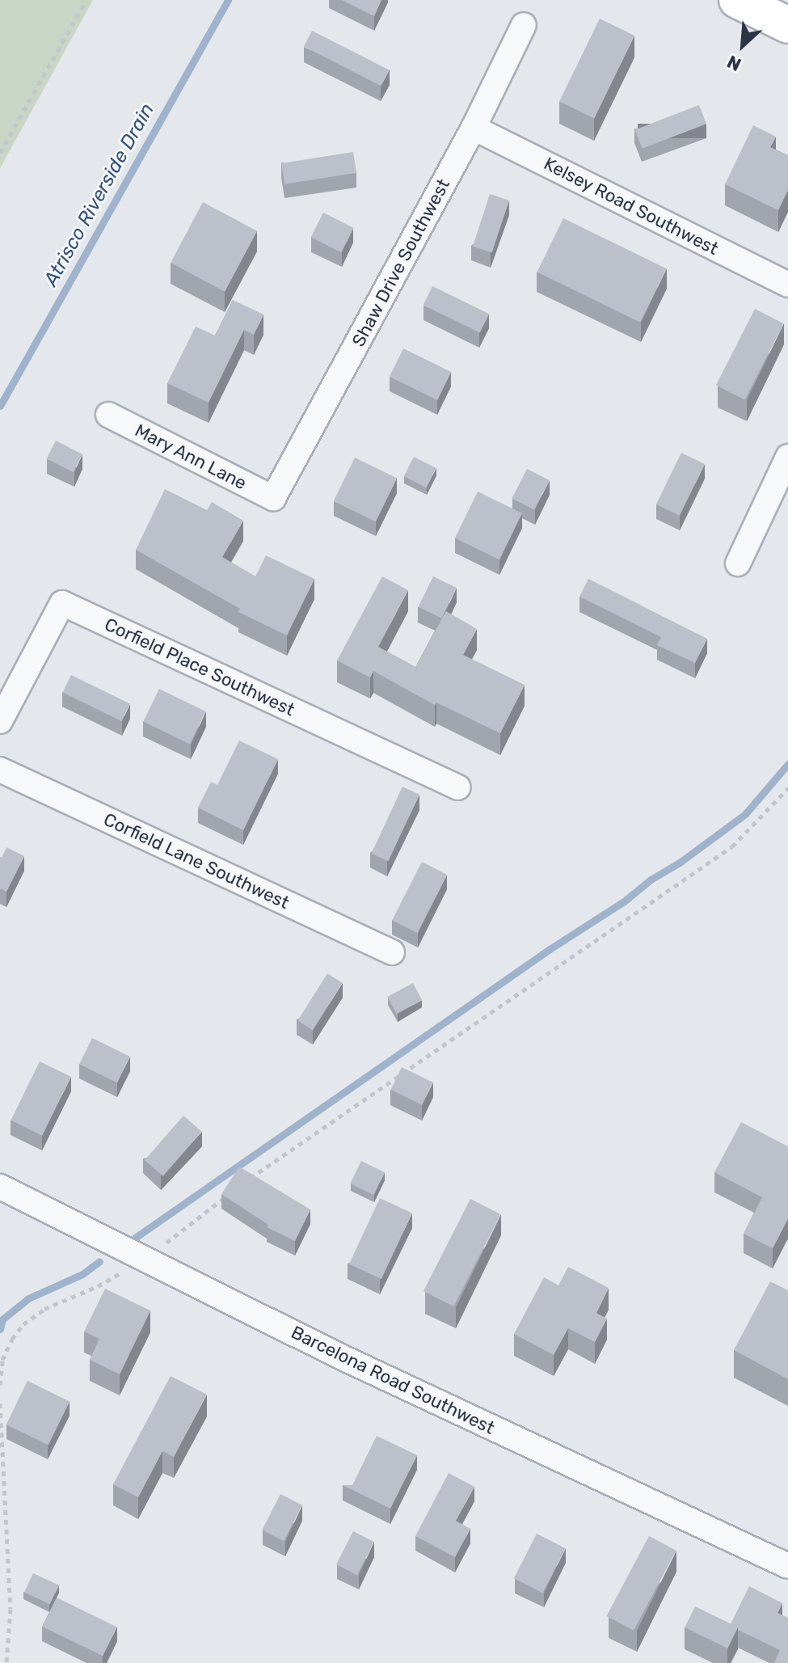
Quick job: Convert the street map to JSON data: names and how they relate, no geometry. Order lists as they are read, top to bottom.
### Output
{
  "streets": {
    "street": [
      "Kelsey Road Southwest",
      "Shaw Drive Southwest",
      "Mary Ann Lane",
      "Corfield Place Southwest",
      "Corfield Lane Southwest",
      "Barcelona Road Southwest"
    ]
  },
  "crossings": [
    ["Kelsey Road Southwest", "Shaw Drive Southwest"],
    ["Shaw Drive Southwest", "Mary Ann Lane"]
  ],
  "water": ["Atrisco Riverside Drain"],
  "north": "bottom left"
}
